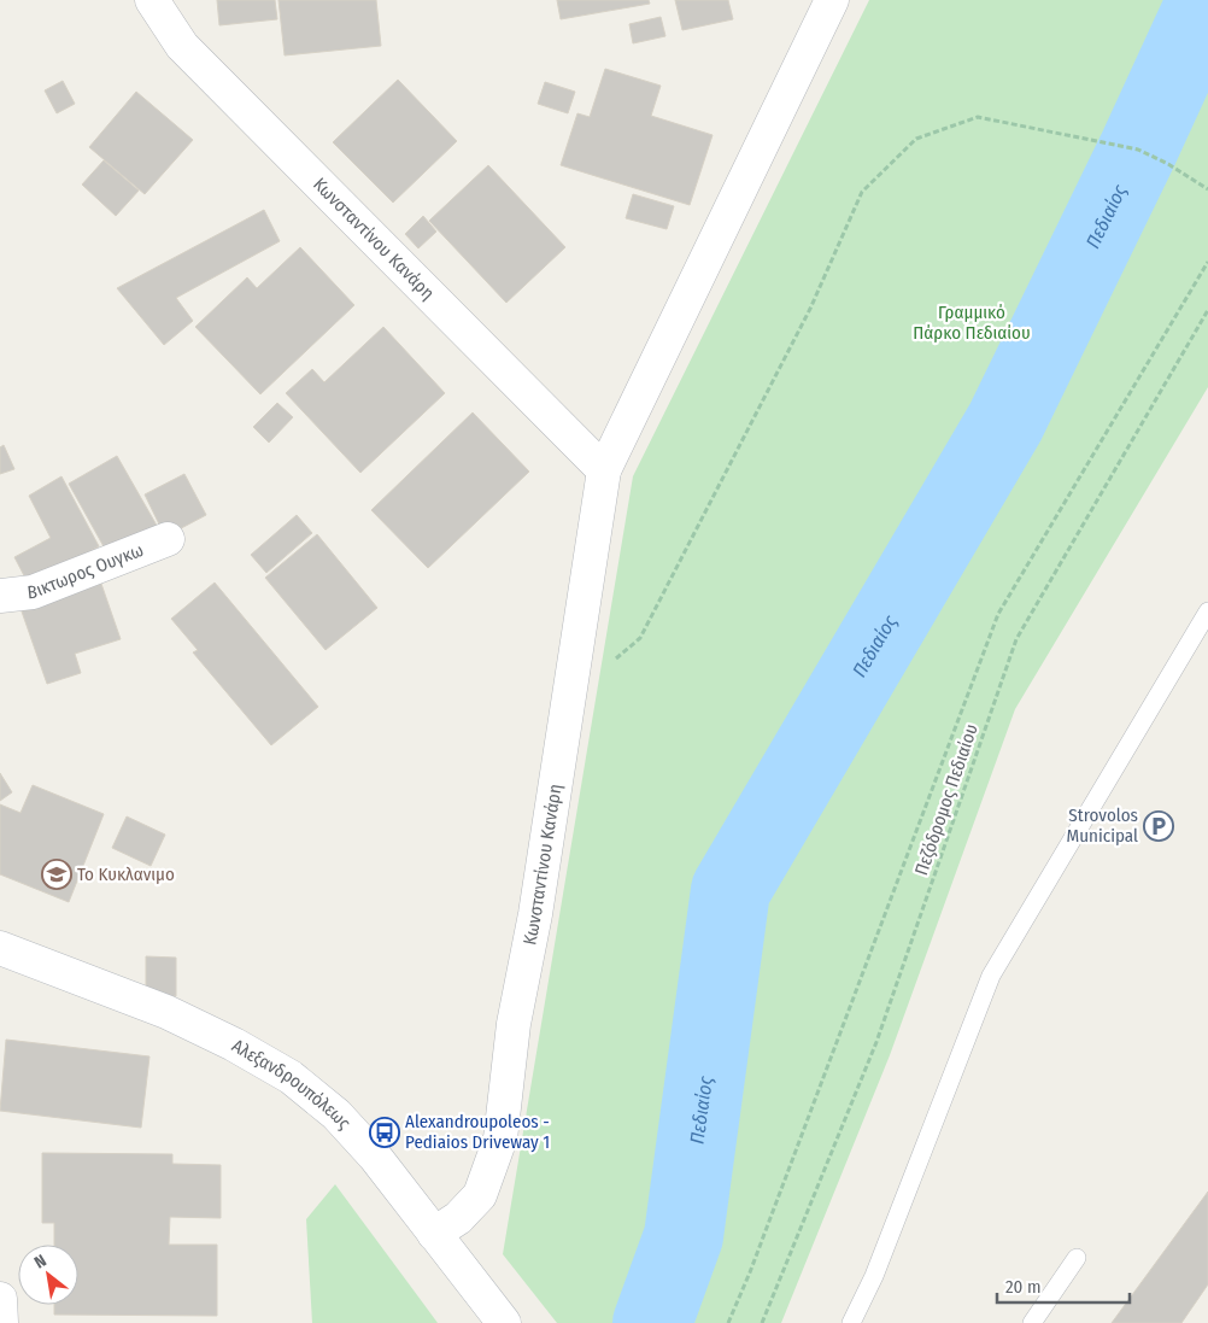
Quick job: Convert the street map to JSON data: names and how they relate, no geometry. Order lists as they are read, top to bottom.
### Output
{
  "streets": {
    "street": ["Κωνσταντίνου Κανάρη", "Βικτωρος Ουγκω", "Αλεξανδρουπόλεως"],
    "path": ["Πεζόδρομος Πεδιαίου"]
  },
  "crossings": [
    ["Κωνσταντίνου Κανάρη", "Αλεξανδρουπόλεως"]
  ],
  "water": ["Πεδιαίος"],
  "parks": ["Γραμμικό Πάρκο Πεδιαίου"],
  "places": {
    "parking": ["Strovolos Municipal"],
    "school or university": ["Το Κυκλανιμο"],
    "bus stop": ["Alexandroupoleos - Pediaios Driveway 1"]
  },
  "scale_bar": "20 m",
  "north": "top left"
}
